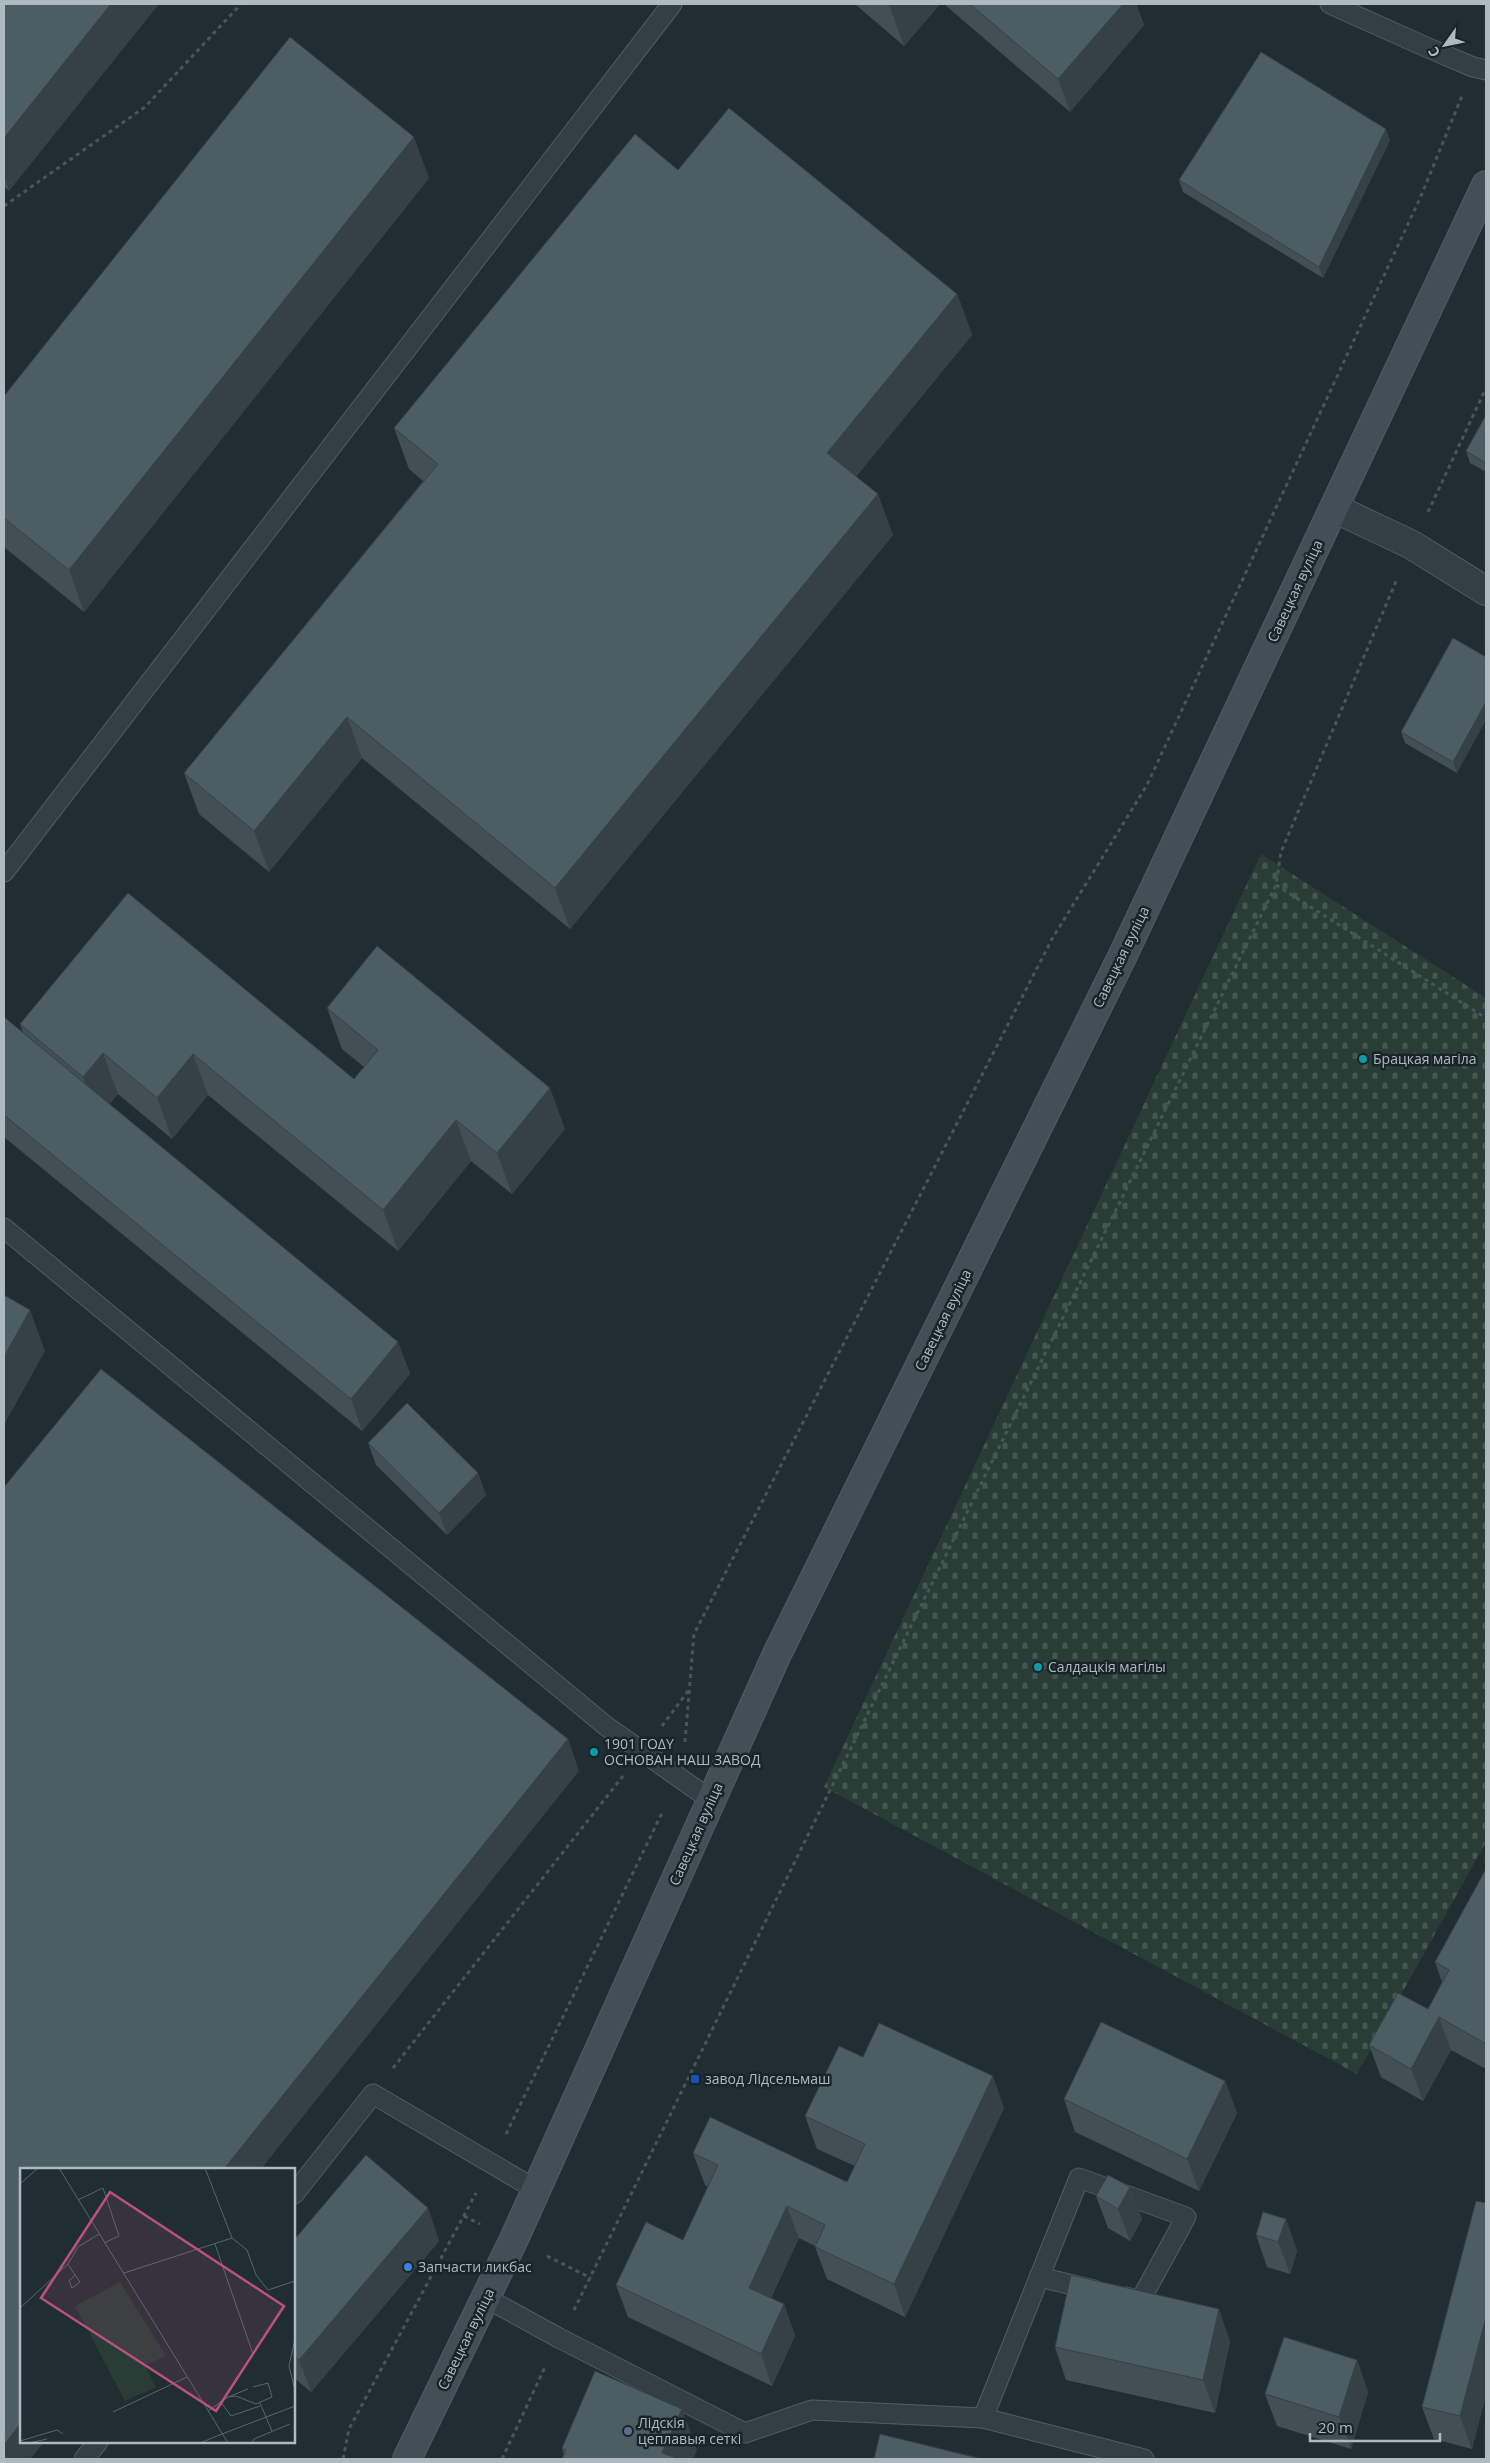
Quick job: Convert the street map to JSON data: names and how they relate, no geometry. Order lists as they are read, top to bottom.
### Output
{
  "streets": {
    "main road": ["Савецкая вуліца"]
  },
  "places": {
    "other": [
      "Брацкая магіла",
      "Салдацкія магілы",
      "1901 ΓΟΔΥ ОСНОВАН НАШ ЗАВОД",
      "Запчасти ликбас",
      "Лідскія цеплавыя сеткі"
    ],
    "transit": ["завод Лідсельмаш"]
  },
  "scale_bar": "20 m",
  "north": "bottom left"
}
